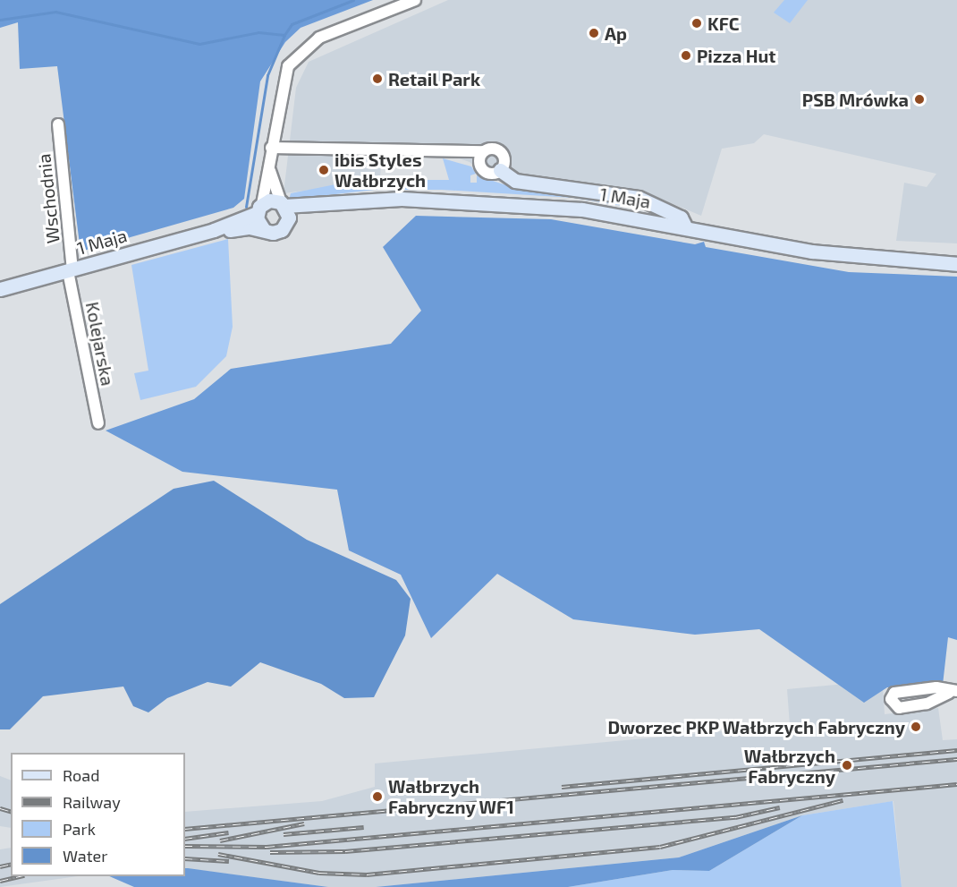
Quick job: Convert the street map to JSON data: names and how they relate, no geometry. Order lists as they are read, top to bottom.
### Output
{
  "streets": {
    "main road": ["1 Maja"],
    "street": ["Wschodnia", "Kolejarska"]
  },
  "crossings": [
    ["1 Maja", "Wschodnia"],
    ["1 Maja", "Kolejarska"],
    ["Wschodnia", "Kolejarska"]
  ],
  "places": [
    "KFC",
    "Ap",
    "Pizza Hut",
    "Retail Park",
    "PSB Mrówka",
    "ibis Styles Wałbrzych",
    "Dworzec PKP Wałbrzych Fabryczny",
    "Wałbrzych Fabryczny",
    "Wałbrzych Fabryczny WF1"
  ],
  "legend": [
    "Road",
    "Railway",
    "Park",
    "Water"
  ]
}
